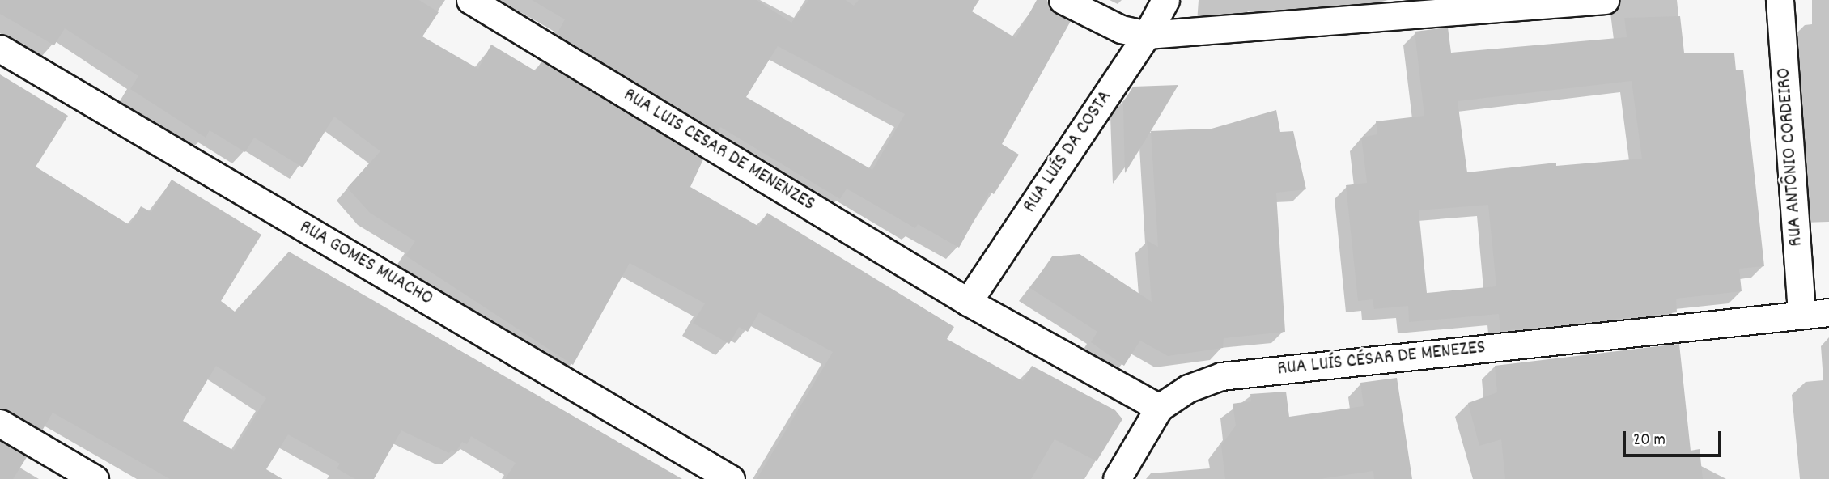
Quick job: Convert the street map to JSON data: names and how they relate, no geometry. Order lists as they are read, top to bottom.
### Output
{
  "streets": {
    "street": [
      "RUA LUIS CESAR DE MENENZES",
      "RUA LUÍS DA COSTA",
      "RUA ANTÔNIO CORDEIRO",
      "RUA GOMES MUACHO",
      "RUA LUÍS CÉSAR DE MENEZES"
    ]
  },
  "crossings": [
    ["RUA LUIS CESAR DE MENENZES", "RUA LUÍS DA COSTA"],
    ["RUA ANTÔNIO CORDEIRO", "RUA LUÍS CÉSAR DE MENEZES"]
  ],
  "scale_bar": "20 m"
}
